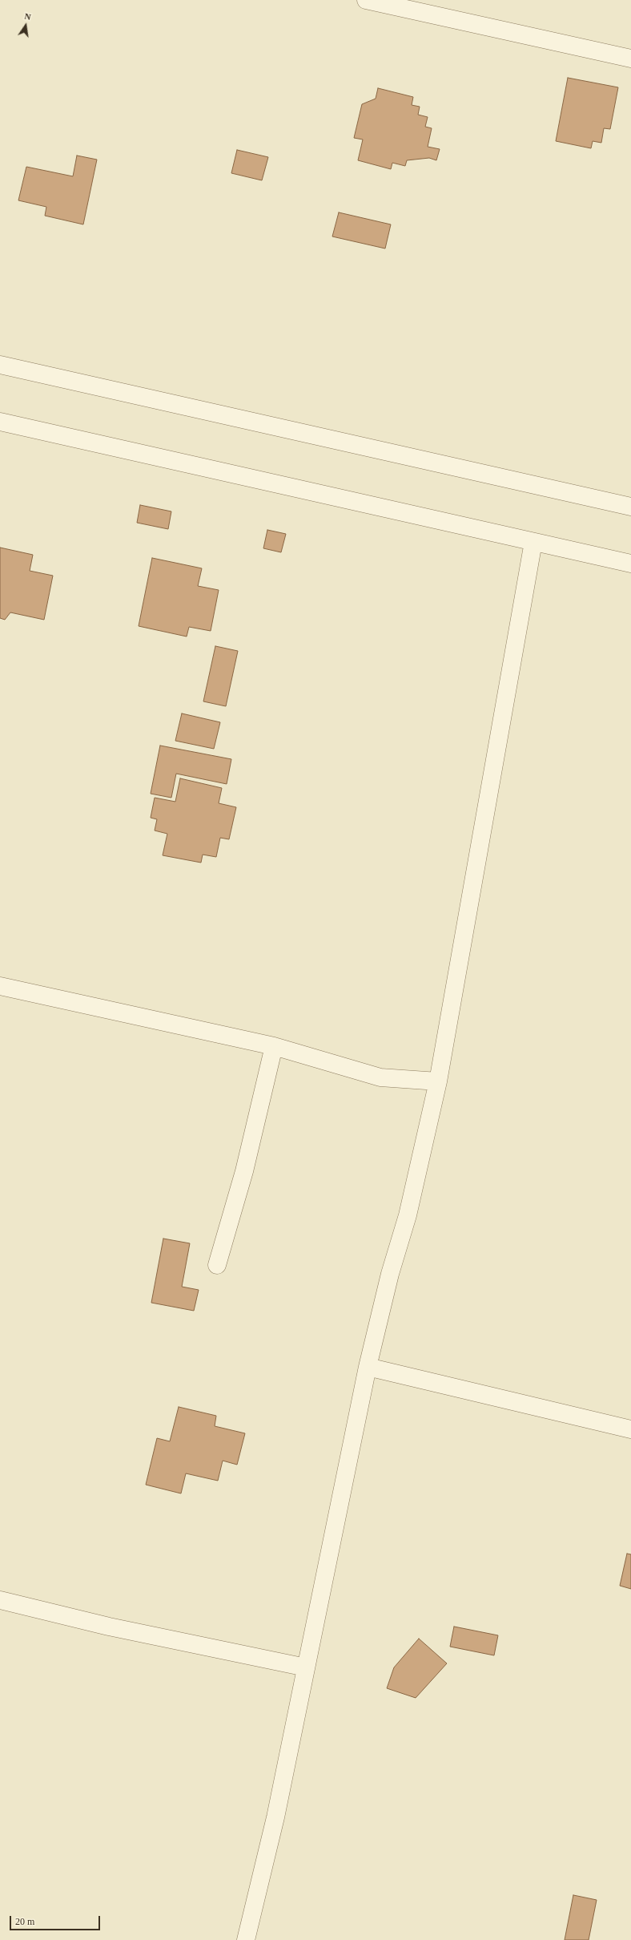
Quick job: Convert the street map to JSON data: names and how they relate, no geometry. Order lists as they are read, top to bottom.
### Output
{
  "scale_bar": "20 m",
  "north": "top"
}
